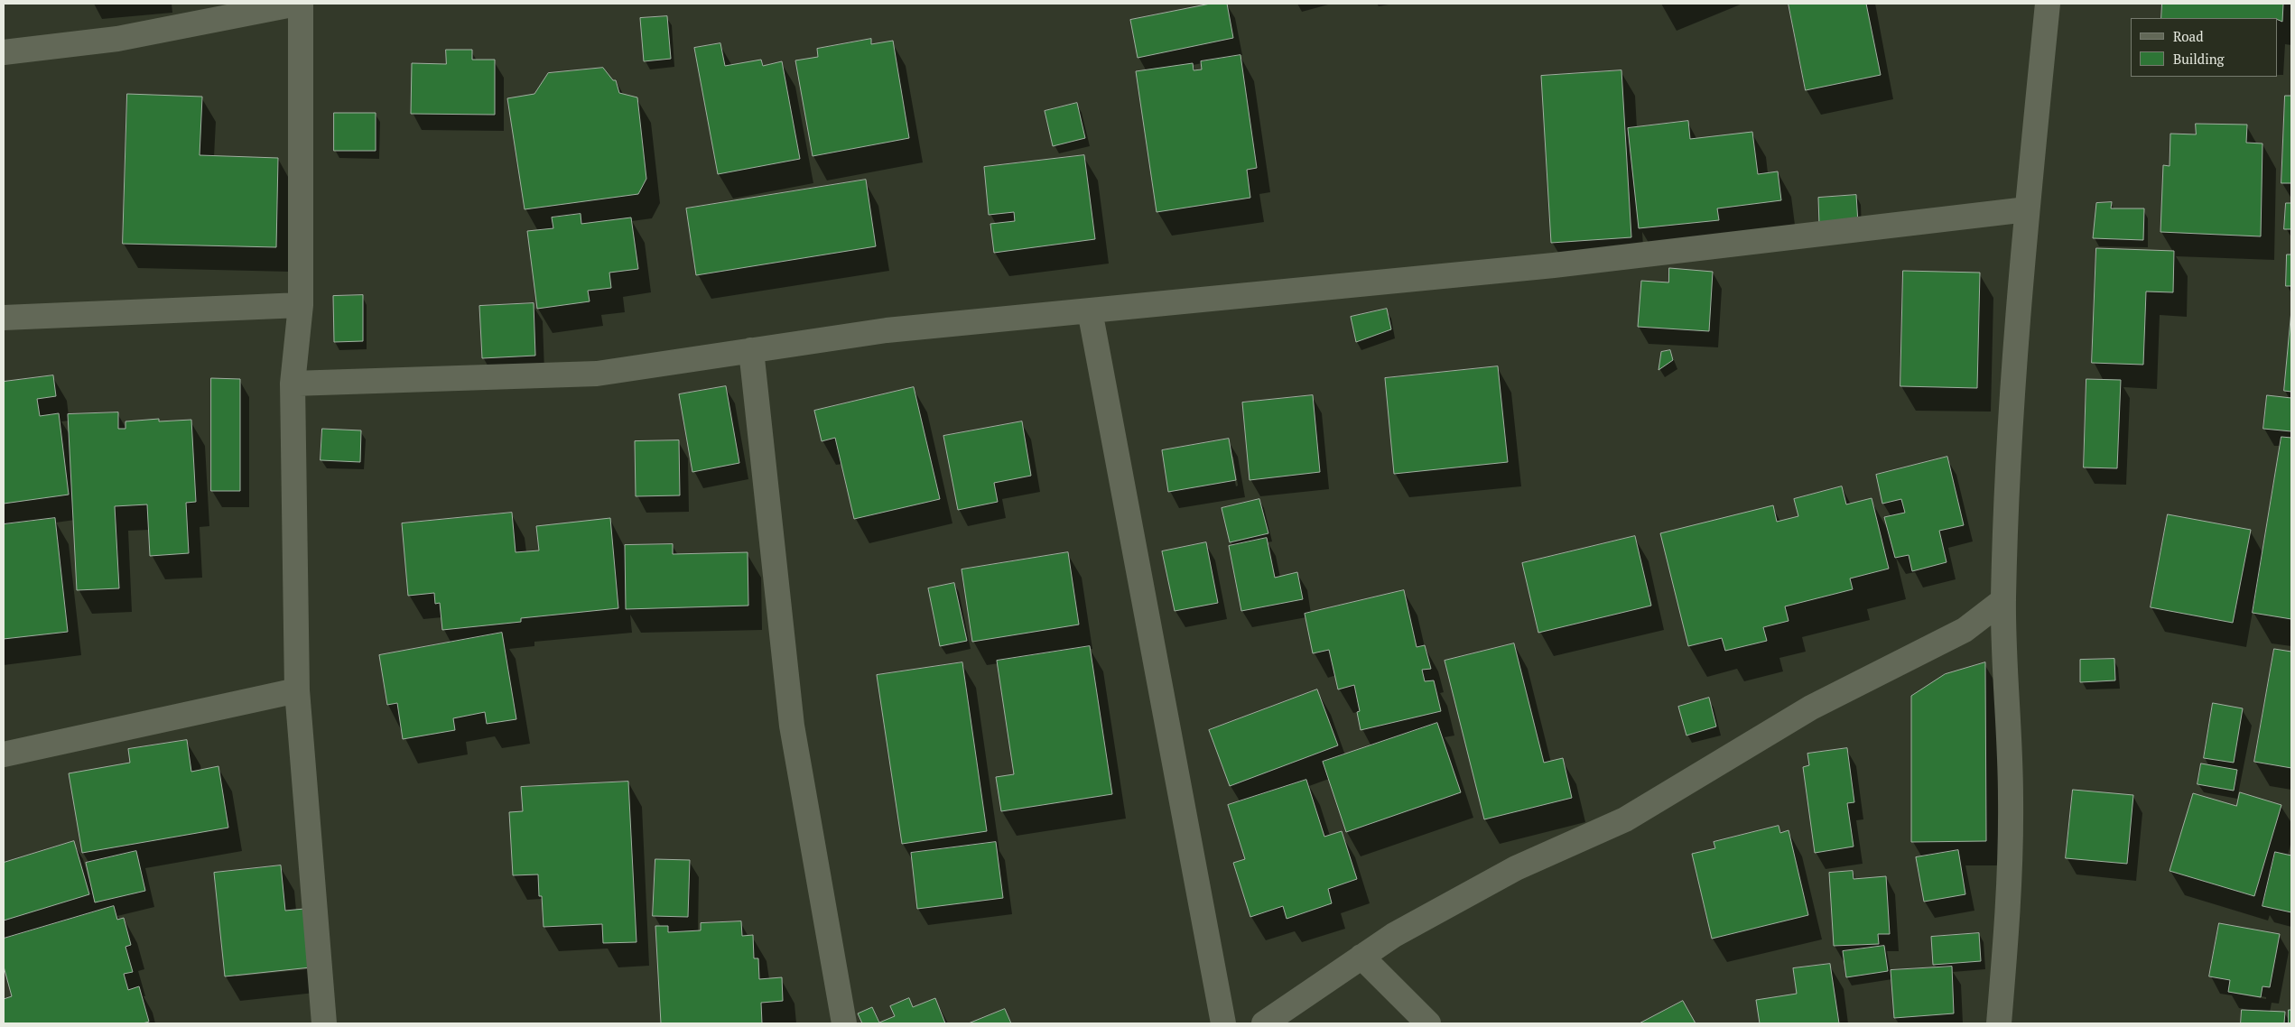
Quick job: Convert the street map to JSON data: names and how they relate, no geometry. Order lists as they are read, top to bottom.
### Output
{
  "legend": ["Road", "Building"]
}
